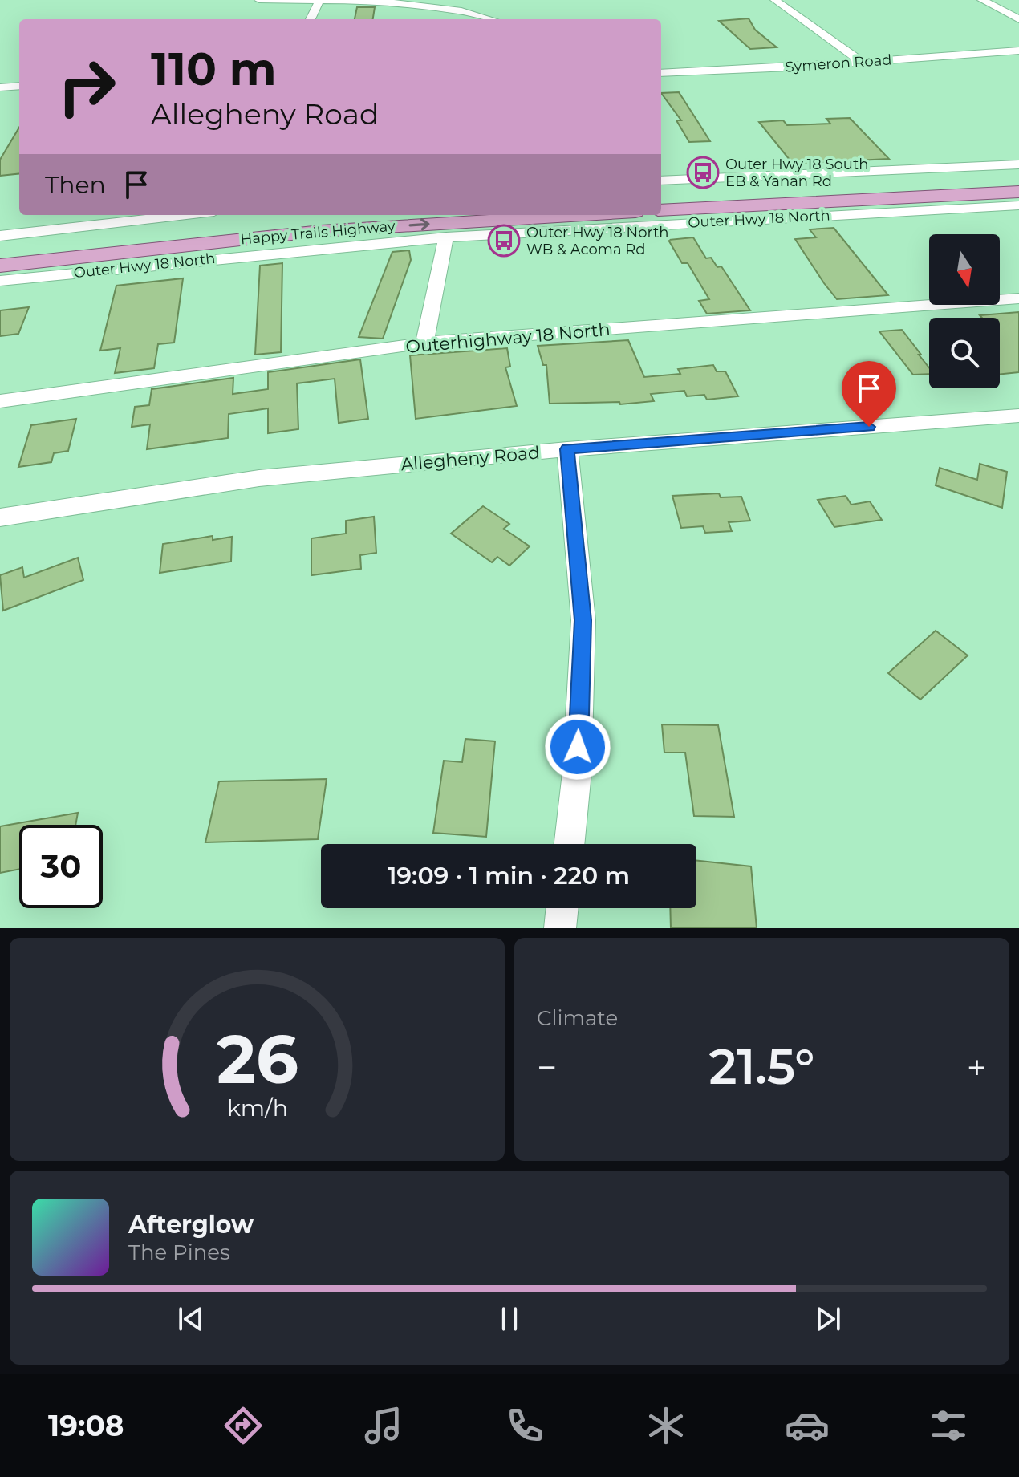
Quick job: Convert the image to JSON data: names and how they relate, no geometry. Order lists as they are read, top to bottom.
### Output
{
  "streets": {
    "main road": ["Happy Trails Highway"],
    "street": [
      "Symeron Road",
      "Outer Hwy 18 North",
      "Outerhighway 18 North",
      "Allegheny Road"
    ]
  },
  "places": {
    "bus stop": ["Outer Hwy 18 South EB & Yanan Rd", "Outer Hwy 18 North WB & Acoma Rd"]
  },
  "north": "bottom",
  "page": {
    "turn": ["110 m", "Allegheny Road"],
    "then": "Then",
    "limit": "30",
    "trip": "19:09 · 1 min · 220 m",
    "tile": "Climate",
    "heat": ["−", "21.5°", "+"],
    "song": ["Afterglow", "The Pines"],
    "tabs": "19:08",
    "gauge": ["26", "km/h"]
  }
}
